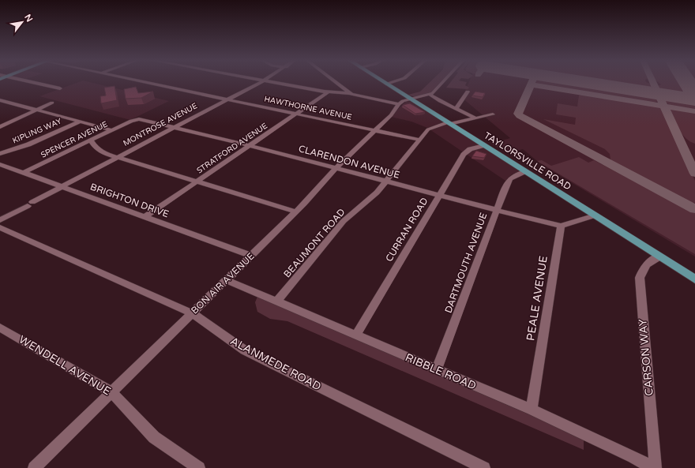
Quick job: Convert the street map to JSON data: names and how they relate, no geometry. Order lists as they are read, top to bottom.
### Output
{
  "streets": {
    "main road": ["TAYLORSVILLE ROAD"],
    "street": [
      "HAWTHORNE AVENUE",
      "MONTROSE AVENUE",
      "KIPLING WAY",
      "SPENCER AVENUE",
      "STRATFORD AVENUE",
      "CLARENDON AVENUE",
      "BRIGHTON DRIVE",
      "CURRAN ROAD",
      "BEAUMONT ROAD",
      "DARTMOUTH AVENUE",
      "BON AIR AVENUE",
      "PEALE AVENUE",
      "CARSON WAY",
      "ALANMEDE ROAD",
      "WENDELL AVENUE",
      "RIBBLE ROAD"
    ]
  },
  "crossings": [
    ["HAWTHORNE AVENUE", "MONTROSE AVENUE"],
    ["HAWTHORNE AVENUE", "STRATFORD AVENUE"],
    ["HAWTHORNE AVENUE", "BEAUMONT ROAD"],
    ["HAWTHORNE AVENUE", "BON AIR AVENUE"],
    ["MONTROSE AVENUE", "CLARENDON AVENUE"],
    ["MONTROSE AVENUE", "BRIGHTON DRIVE"],
    ["SPENCER AVENUE", "CLARENDON AVENUE"],
    ["SPENCER AVENUE", "BRIGHTON DRIVE"],
    ["STRATFORD AVENUE", "CLARENDON AVENUE"],
    ["STRATFORD AVENUE", "BRIGHTON DRIVE"],
    ["TAYLORSVILLE ROAD", "CURRAN ROAD"],
    ["TAYLORSVILLE ROAD", "BEAUMONT ROAD"],
    ["TAYLORSVILLE ROAD", "DARTMOUTH AVENUE"],
    ["TAYLORSVILLE ROAD", "CARSON WAY"],
    ["CLARENDON AVENUE", "CURRAN ROAD"],
    ["CLARENDON AVENUE", "BEAUMONT ROAD"],
    ["CLARENDON AVENUE", "DARTMOUTH AVENUE"],
    ["CLARENDON AVENUE", "BON AIR AVENUE"],
    ["CLARENDON AVENUE", "PEALE AVENUE"],
    ["BRIGHTON DRIVE", "BON AIR AVENUE"],
    ["CURRAN ROAD", "RIBBLE ROAD"],
    ["BEAUMONT ROAD", "RIBBLE ROAD"],
    ["DARTMOUTH AVENUE", "RIBBLE ROAD"],
    ["BON AIR AVENUE", "ALANMEDE ROAD"],
    ["BON AIR AVENUE", "WENDELL AVENUE"],
    ["BON AIR AVENUE", "RIBBLE ROAD"],
    ["PEALE AVENUE", "RIBBLE ROAD"]
  ],
  "north": "top right"
}
